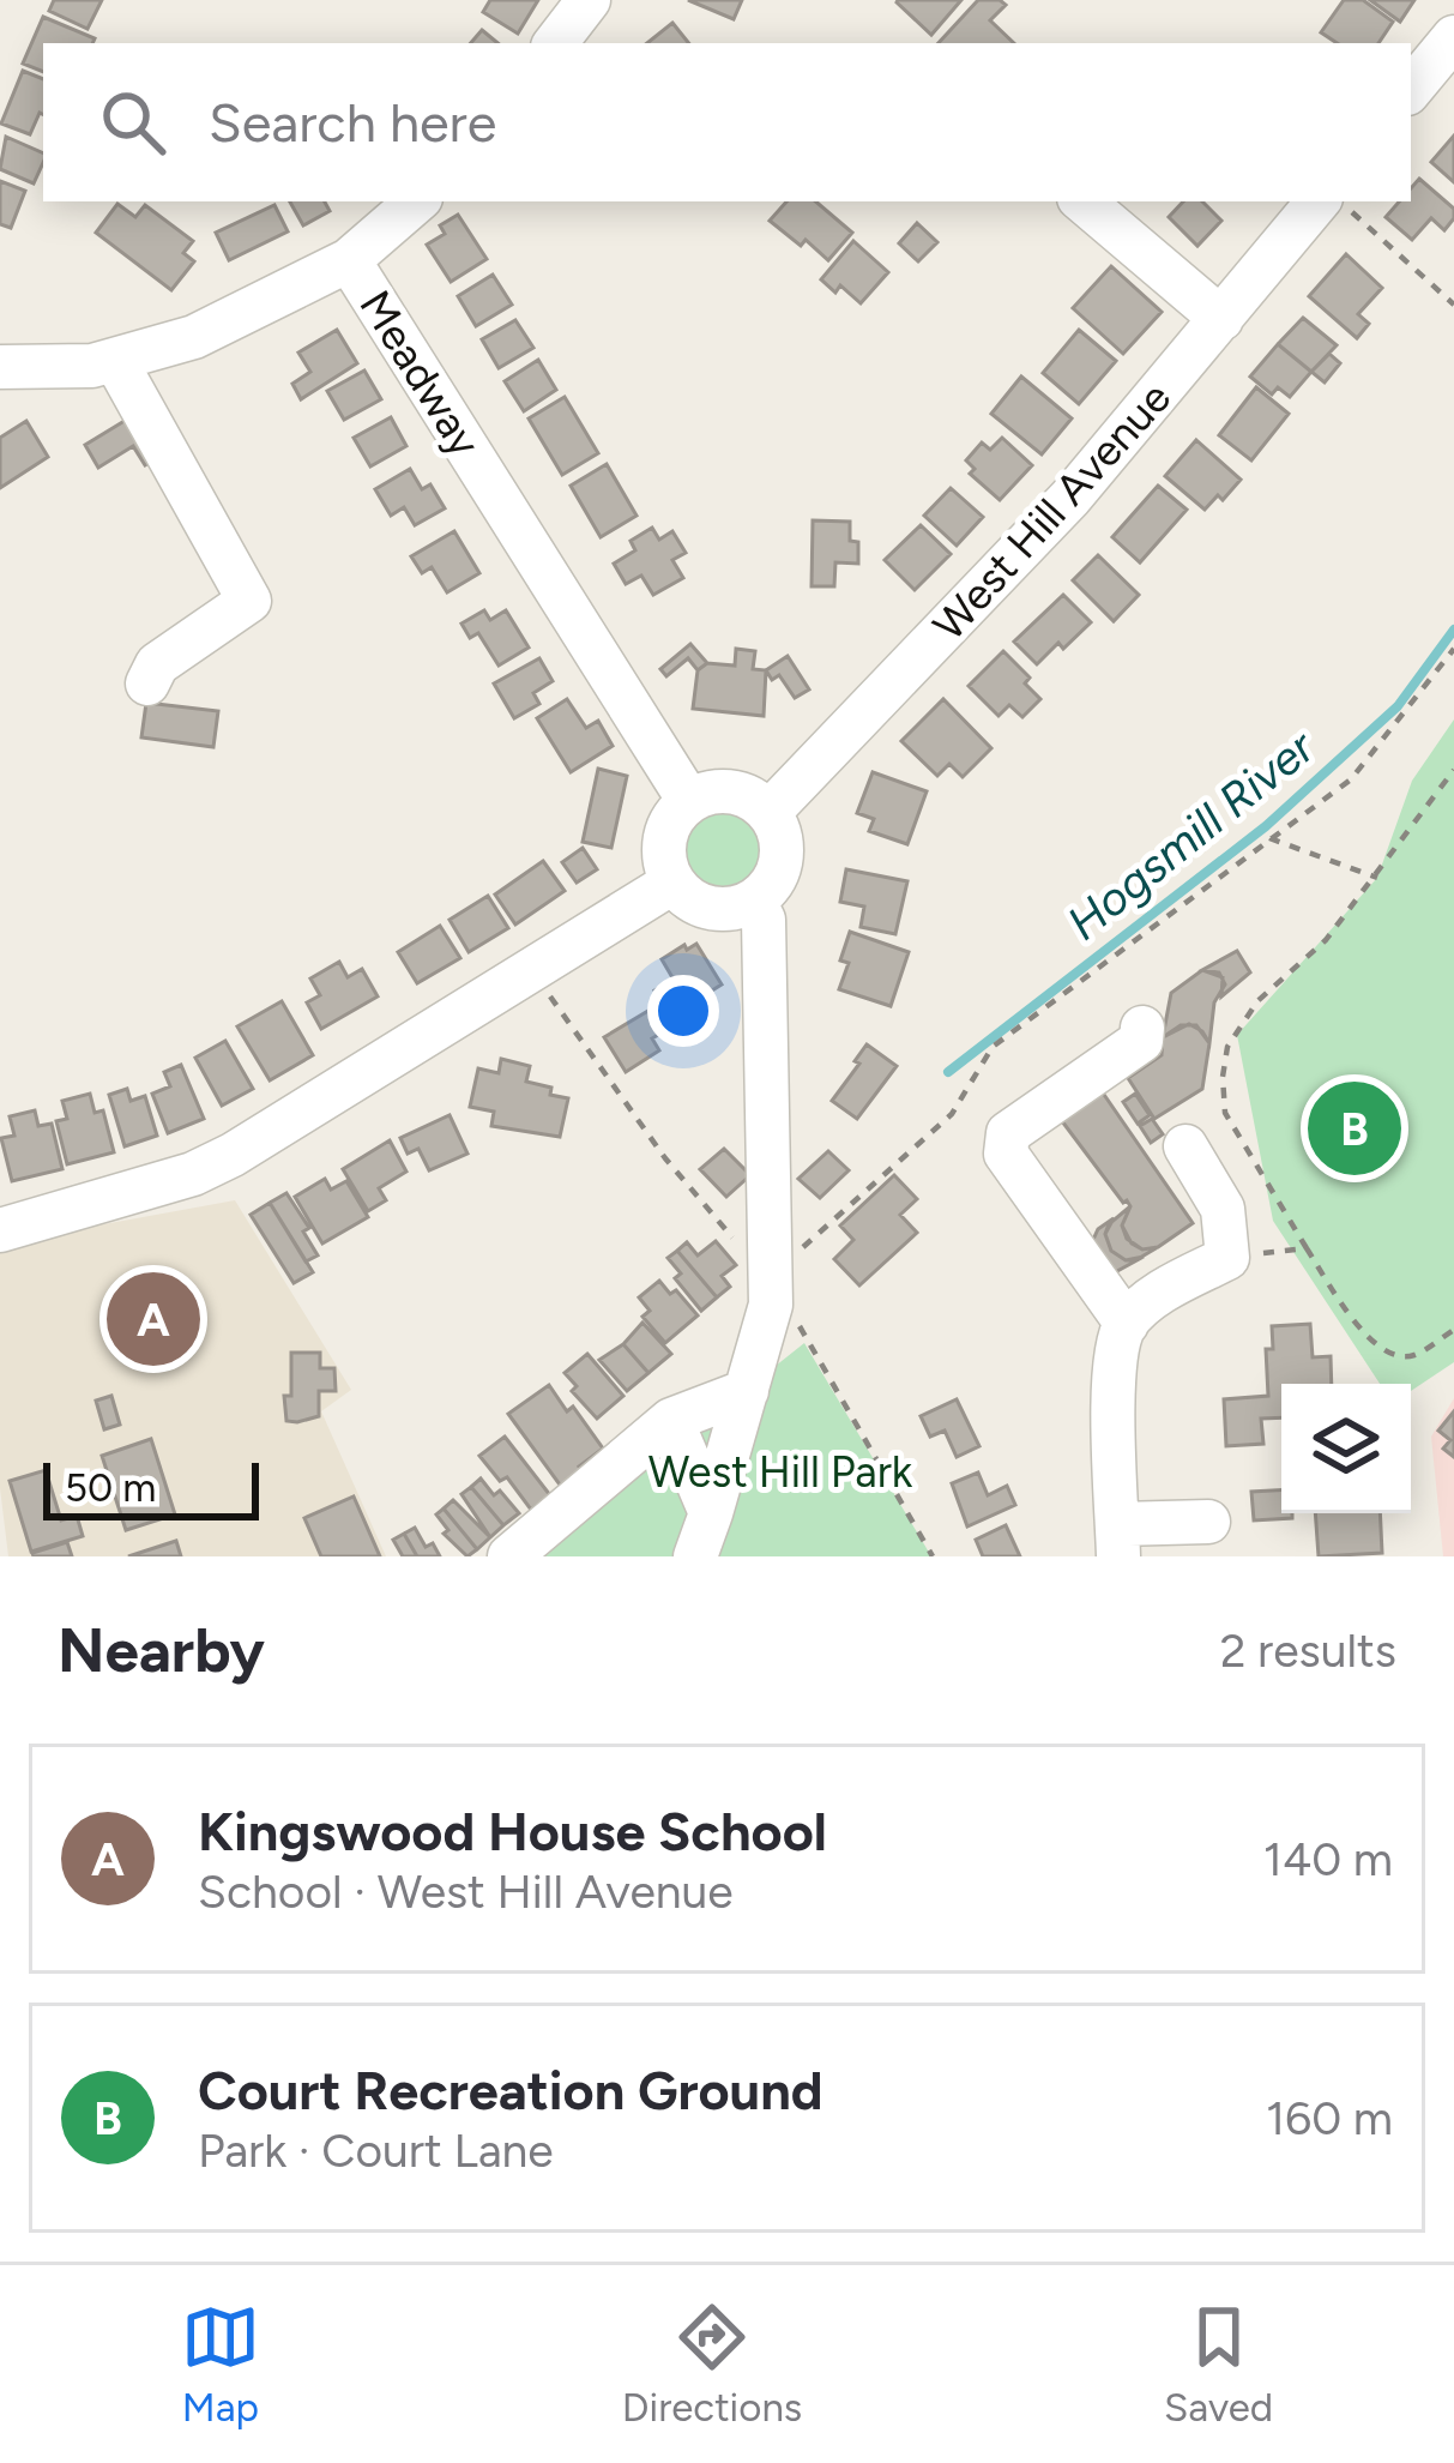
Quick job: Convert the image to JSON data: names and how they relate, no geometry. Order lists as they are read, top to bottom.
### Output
{
  "streets": {
    "street": ["Meadway", "West Hill Avenue"]
  },
  "crossings": [
    ["Meadway", "West Hill Avenue"]
  ],
  "water": ["Hogsmill River"],
  "parks": ["West Hill Park"],
  "scale_bar": "50 m",
  "page": {
    "search": "Search here",
    "pins": ["B", "A"],
    "scale": "50 m",
    "heading": ["Nearby", "2 results"],
    "list": [
      {
        "mark": "A",
        "name": "Kingswood House School",
        "note": "School · West Hill Avenue",
        "value": "140 m"
      },
      {
        "mark": "B",
        "name": "Court Recreation Ground",
        "note": "Park · Court Lane",
        "value": "160 m"
      }
    ],
    "nav": ["Map", "Directions", "Saved"]
  }
}
